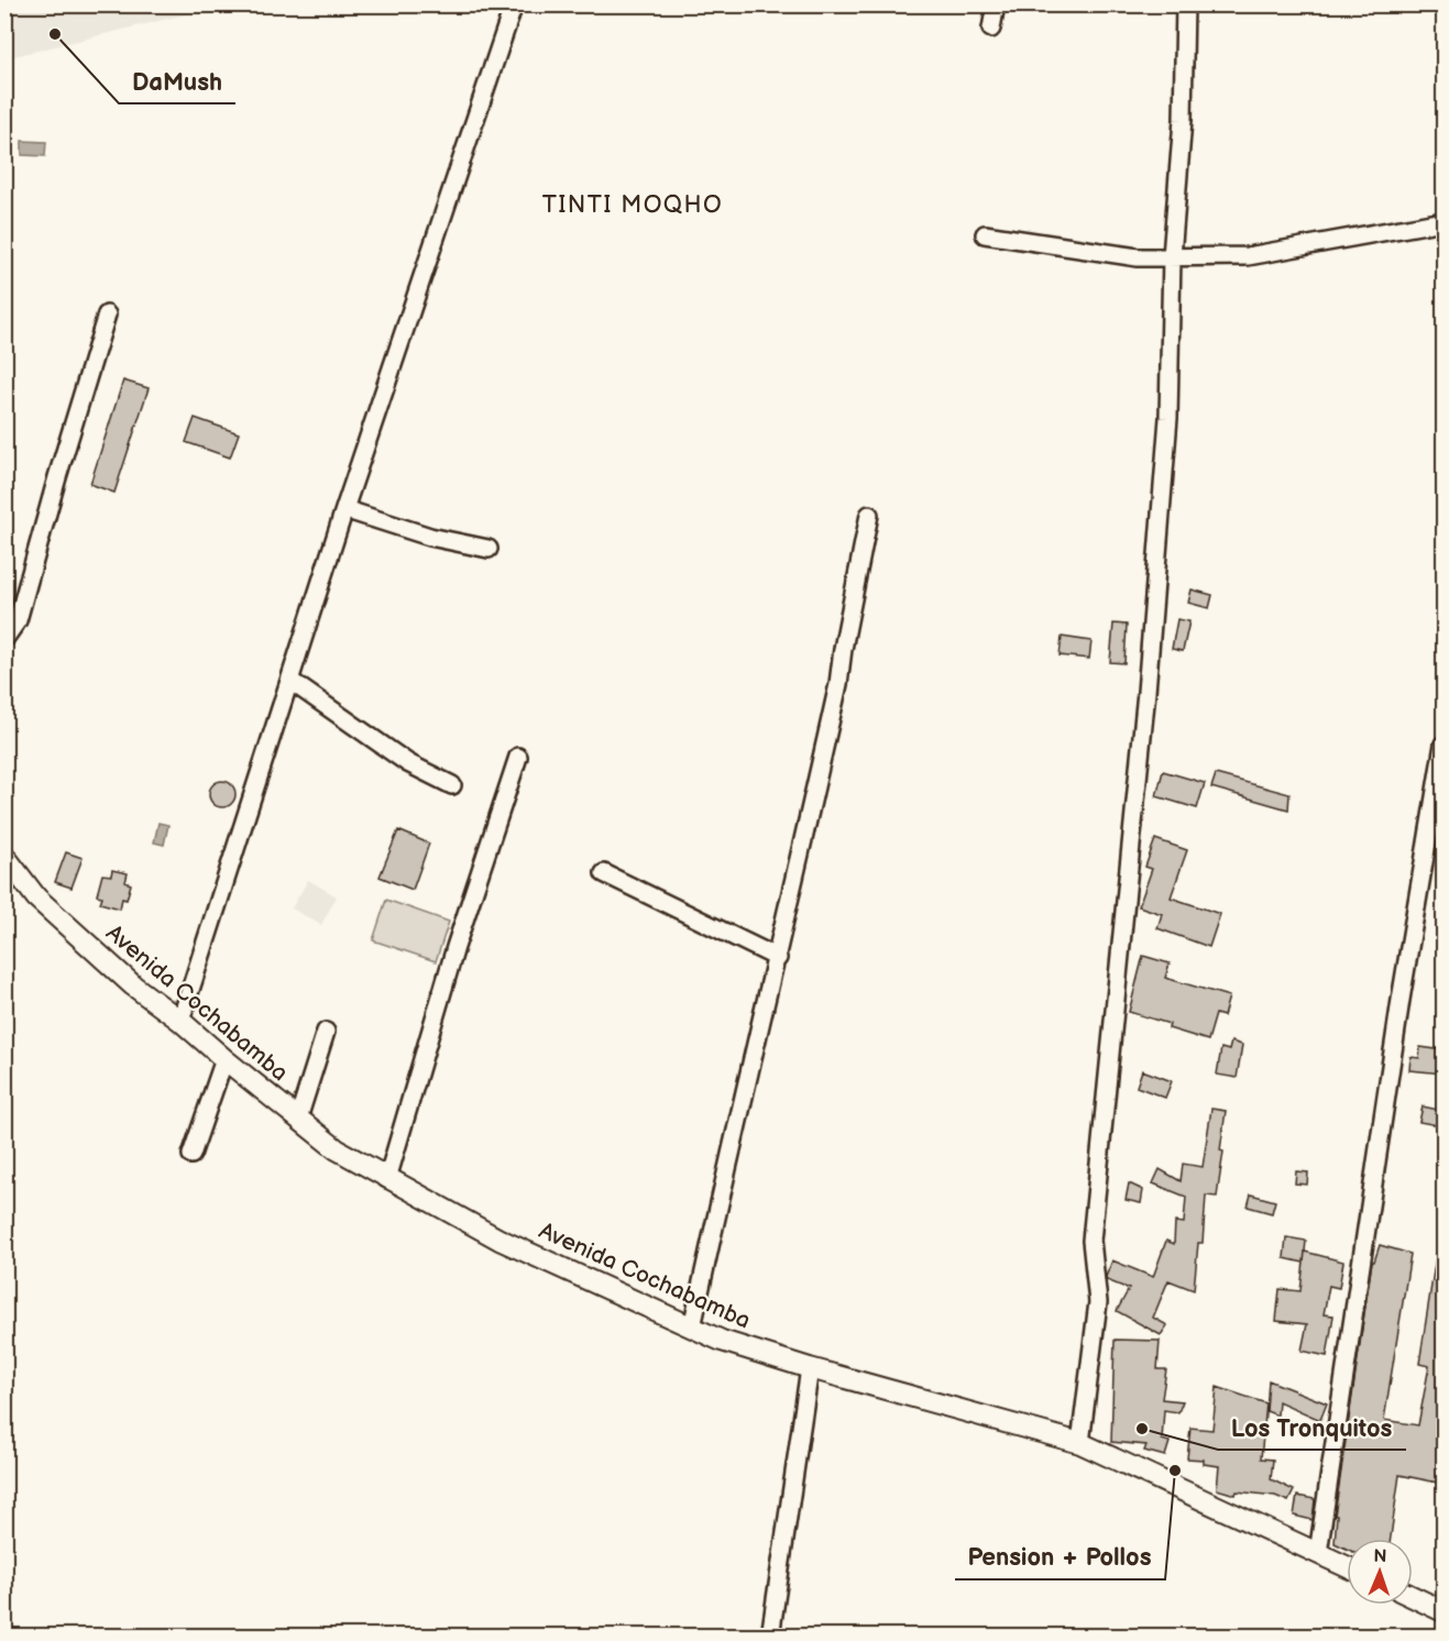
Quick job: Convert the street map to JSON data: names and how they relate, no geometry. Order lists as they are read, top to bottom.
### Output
{
  "streets": {
    "main road": ["Avenida Cochabamba"]
  },
  "districts": ["TINTI MOQHO"],
  "places": ["DaMush", "Los Tronquitos", "Pension + Pollos"],
  "north": "top"
}
